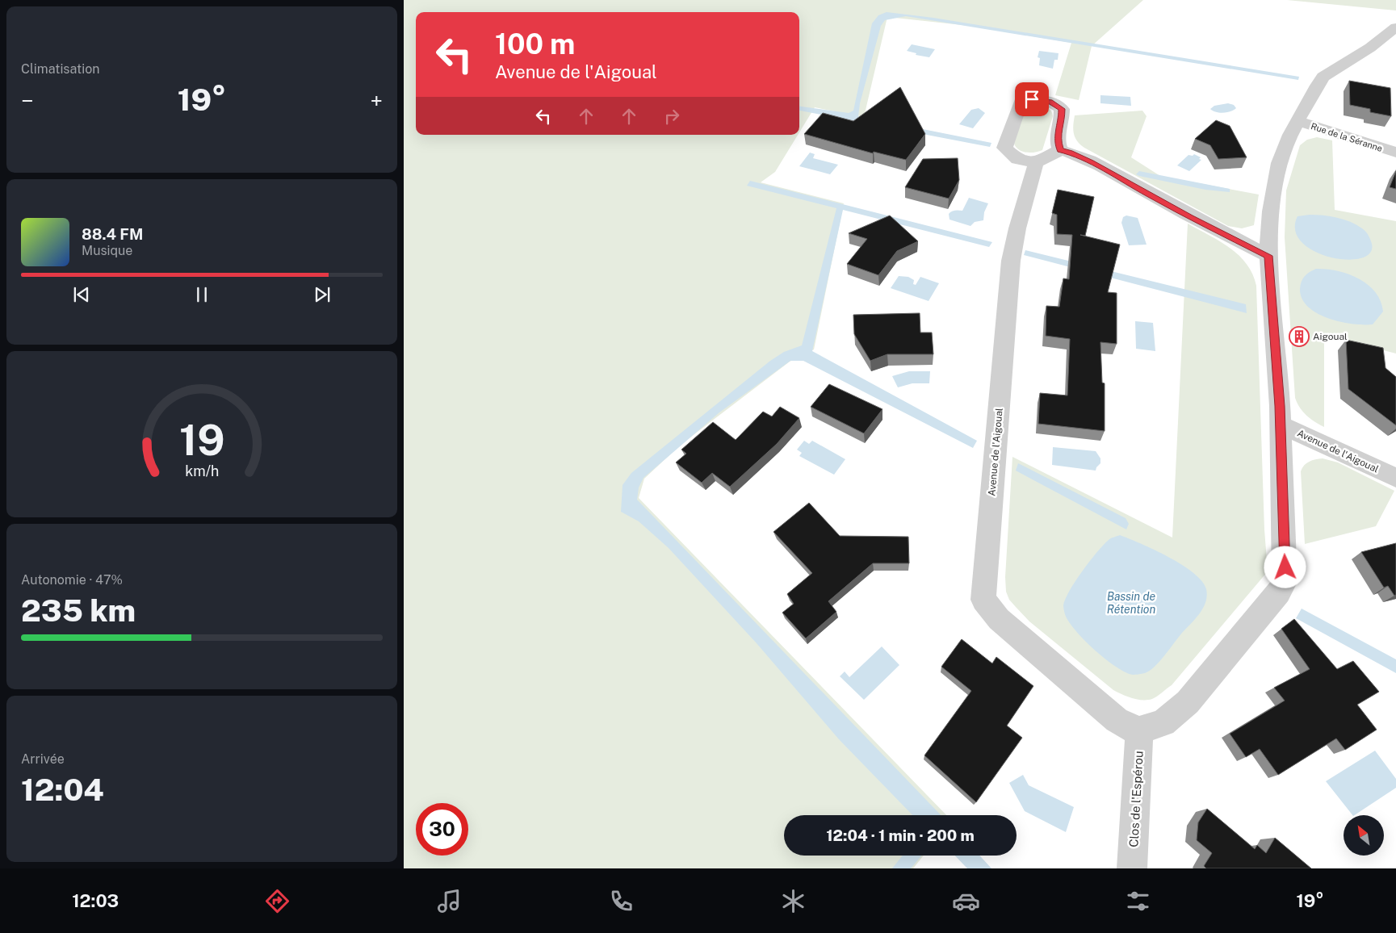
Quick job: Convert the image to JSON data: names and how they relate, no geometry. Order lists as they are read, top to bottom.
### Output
{
  "streets": {
    "street": ["Rue de la Séranne", "Avenue de l'Aigoual", "Clos de l'Espérou"]
  },
  "crossings": [
    ["Rue de la Séranne", "Avenue de l'Aigoual"],
    ["Avenue de l'Aigoual", "Clos de l'Espérou"]
  ],
  "water": ["Bassin de Rétention"],
  "places": {
    "building": ["Aigoual"]
  },
  "north": "top left",
  "page": {
    "tile": [
      "Climatisation",
      ["Autonomie · 47%", "235 km"],
      ["Arrivée", "12:04"]
    ],
    "turn": ["100 m", "Avenue de l'Aigoual"],
    "heat": ["−", "19°", "+"],
    "song": ["88.4 FM", "Musique"],
    "limit": "30",
    "trip": "12:04 · 1 min · 200 m",
    "tabs": ["12:03", "19°"],
    "gauge": ["19", "km/h"]
  }
}
